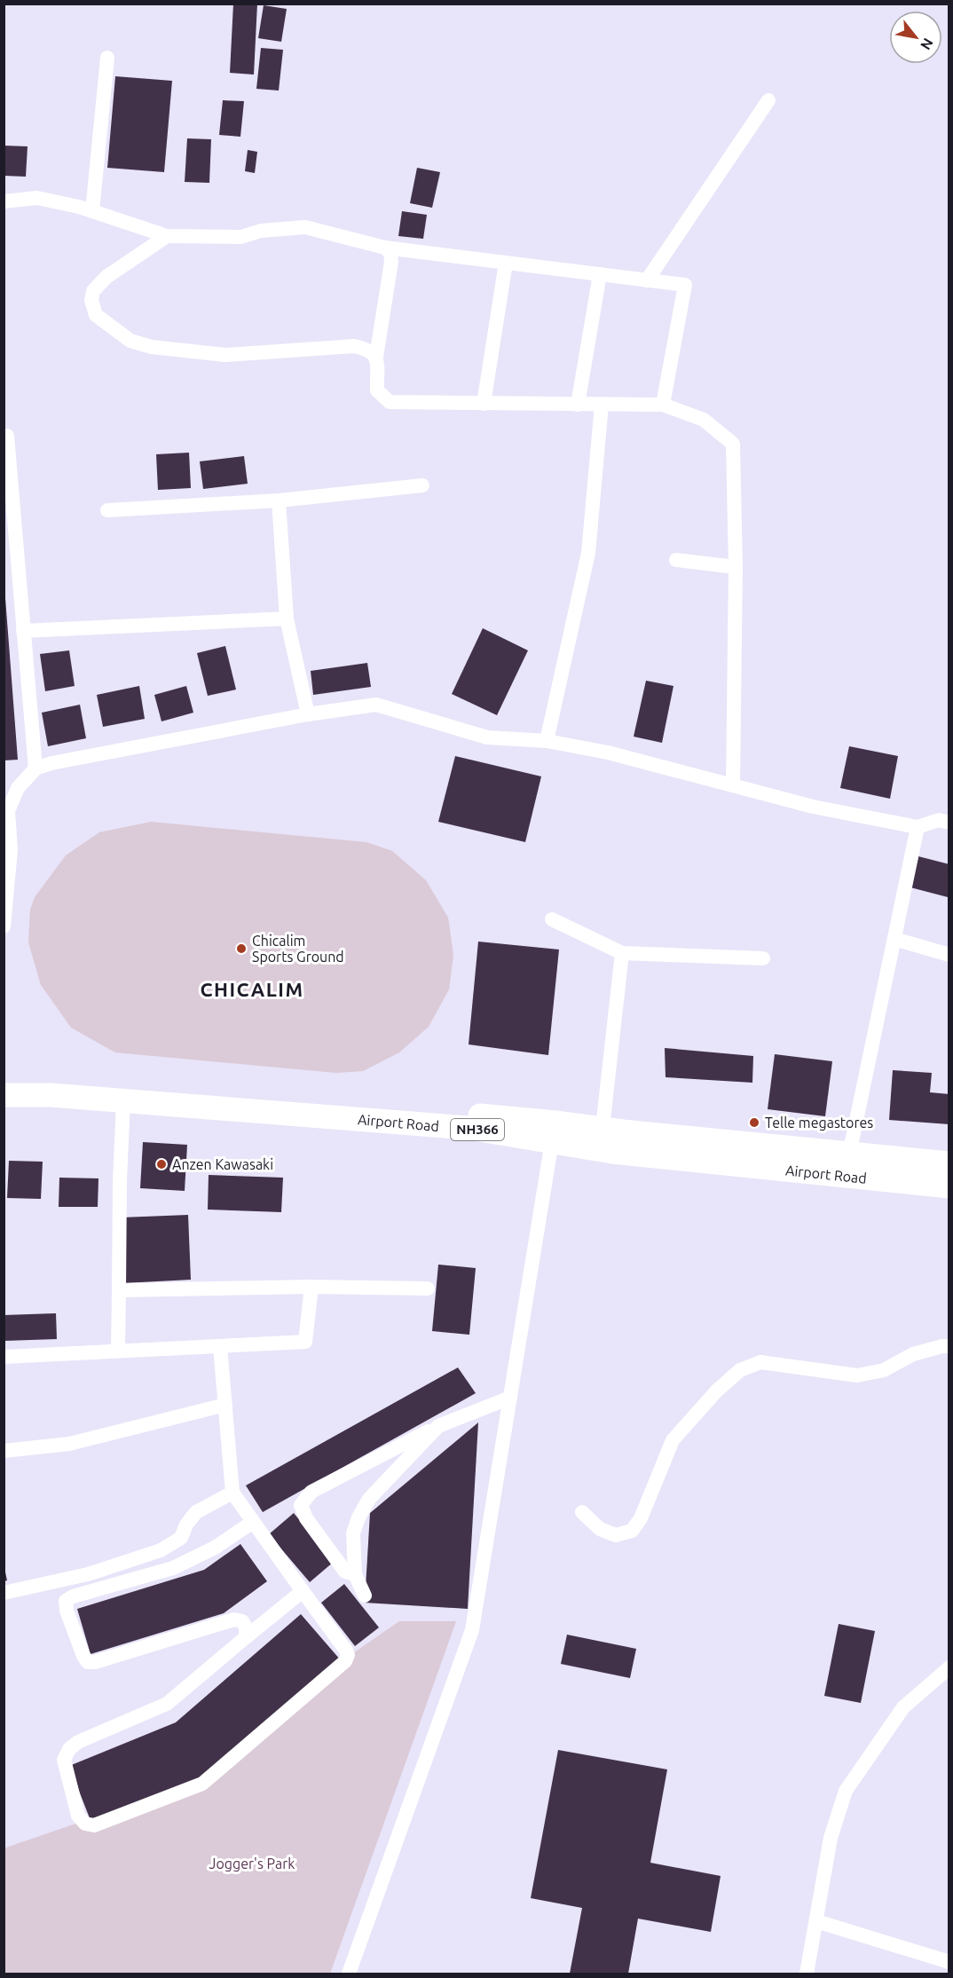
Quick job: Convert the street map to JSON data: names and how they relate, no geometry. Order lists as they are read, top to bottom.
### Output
{
  "streets": {
    "highway": ["Airport Road", "NH366"]
  },
  "districts": ["CHICALIM"],
  "parks": ["Jogger's Park"],
  "places": ["Chicalim Sports Ground", "Telle megastores", "Anzen Kawasaki"],
  "north": "bottom right"
}
